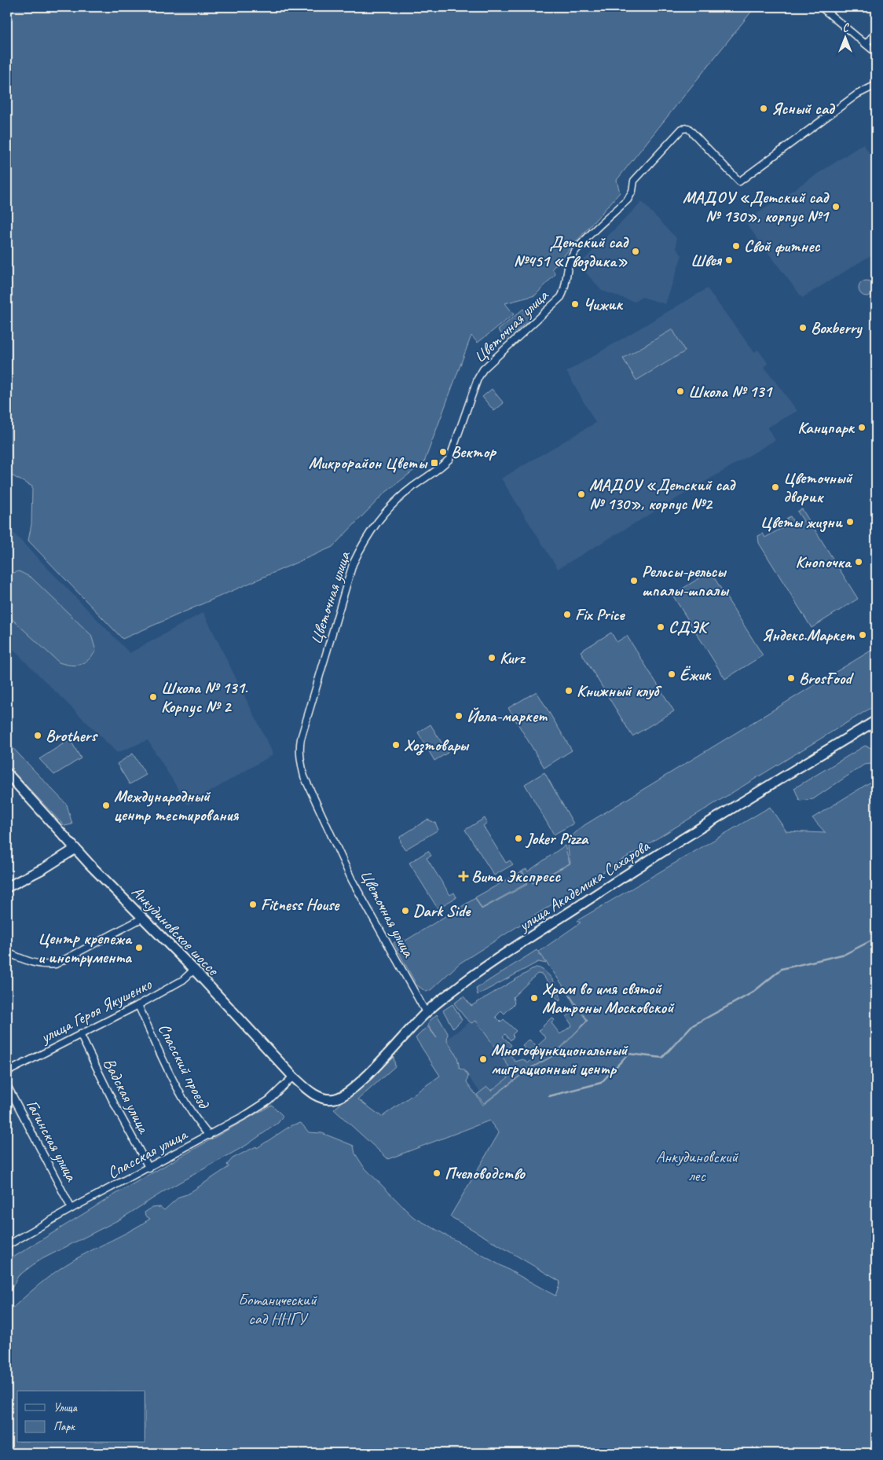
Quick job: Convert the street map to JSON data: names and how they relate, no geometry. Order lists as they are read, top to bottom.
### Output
{
  "streets": {
    "main road": ["улица Академика Сахарова", "Анкудиновское шоссе"],
    "street": [
      "Цветочная улица",
      "улица Героя Якушенко",
      "Спасский проезд",
      "Вадская улица",
      "Гагинская улица",
      "Спасская улица"
    ]
  },
  "crossings": [
    ["Цветочная улица", "улица Академика Сахарова"],
    ["улица Академика Сахарова", "Анкудиновское шоссе"],
    ["Анкудиновское шоссе", "улица Героя Якушенко"],
    ["Анкудиновское шоссе", "Спасская улица"],
    ["улица Героя Якушенко", "Спасский проезд"],
    ["улица Героя Якушенко", "Вадская улица"],
    ["Спасский проезд", "Спасская улица"],
    ["Вадская улица", "Спасская улица"],
    ["Гагинская улица", "Спасская улица"]
  ],
  "parks": ["Анкудиновский лес", "Ботанический сад ННГУ"],
  "places": {
    "other": [
      "Ясный сад",
      "МАДОУ «Детский сад № 130», корпус №1",
      "Свой фитнес",
      "Детский сад №451 «Гвоздика»",
      "Швея",
      "Чижик",
      "Boxberry",
      "Школа № 131",
      "Канцпарк",
      "Вектор",
      "Цветочный дворик",
      "МАДОУ «Детский сад № 130», корпус №2",
      "Цветы жизни",
      "Кнопочка",
      "Рельсы-рельсы шпалы-шпалы",
      "Fix Price",
      "СДЭК",
      "Яндекс.Маркет",
      "Kurz",
      "Ёжик",
      "BrosFood",
      "Книжный клуб",
      "Школа № 131. Корпус № 2",
      "Йола-маркет",
      "Brothers",
      "Хозтовары",
      "Международный центр тестирования",
      "Joker Pizza",
      "Fitness House",
      "Dark Side",
      "Центр крепежа и инструмента",
      "Храм во имя святой Матроны Московской",
      "Многофункциональный миграционный центр",
      "Пчеловодство"
    ],
    "transit": ["Микрорайон Цветы"],
    "health": ["Вита Экспресс"]
  },
  "legend": ["Улица", "Парк"],
  "north": "top"
}
